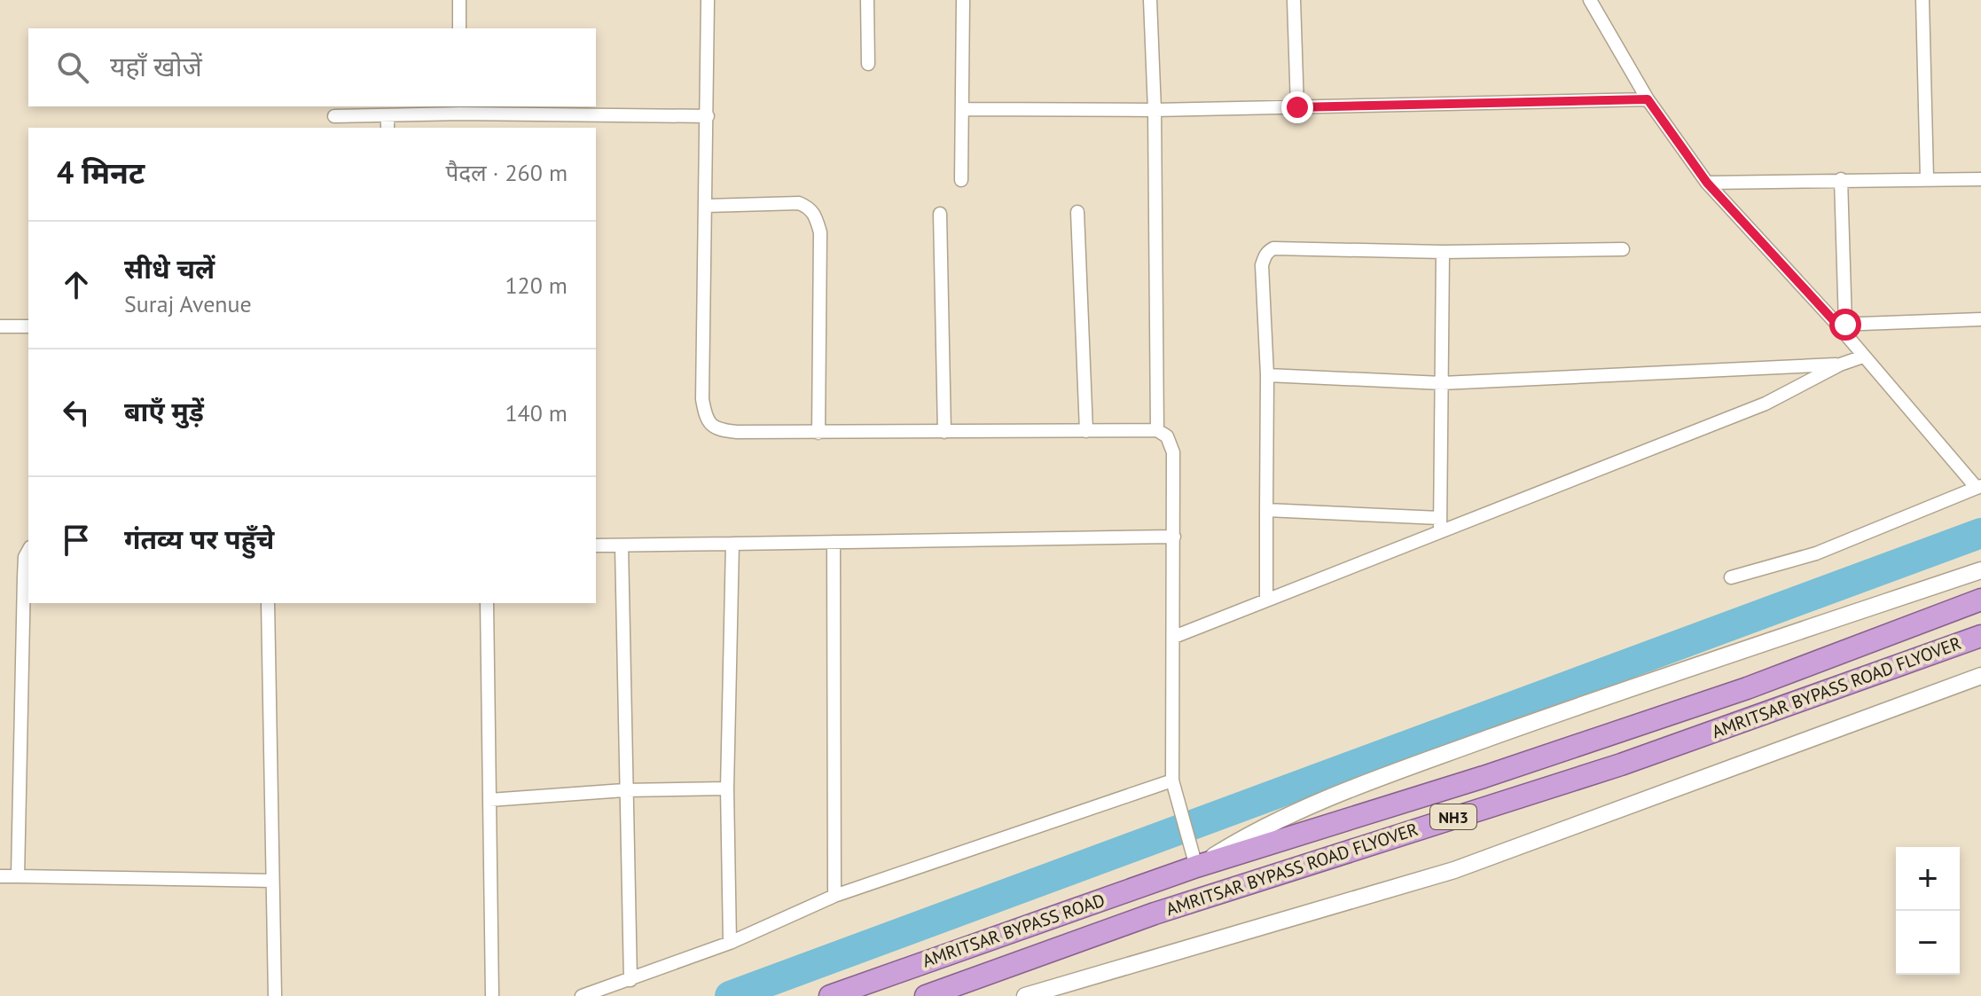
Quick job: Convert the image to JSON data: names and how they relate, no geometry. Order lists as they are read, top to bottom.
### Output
{
  "streets": {
    "highway": ["AMRITSAR BYPASS ROAD FLYOVER", "NH3", "AMRITSAR BYPASS ROAD"]
  },
  "crossings": [
    ["AMRITSAR BYPASS ROAD FLYOVER", "AMRITSAR BYPASS ROAD"]
  ],
  "page": {
    "search": "यहाँ खोजें",
    "heading": ["4 मिनट", "पैदल · 260 m"],
    "list": [
      ["सीधे चलें", "Suraj Avenue", "120 m"],
      ["बाएँ मुड़ें", "140 m"],
      "गंतव्य पर पहुँचे"
    ],
    "map_buttons": ["+", "−"]
  }
}
